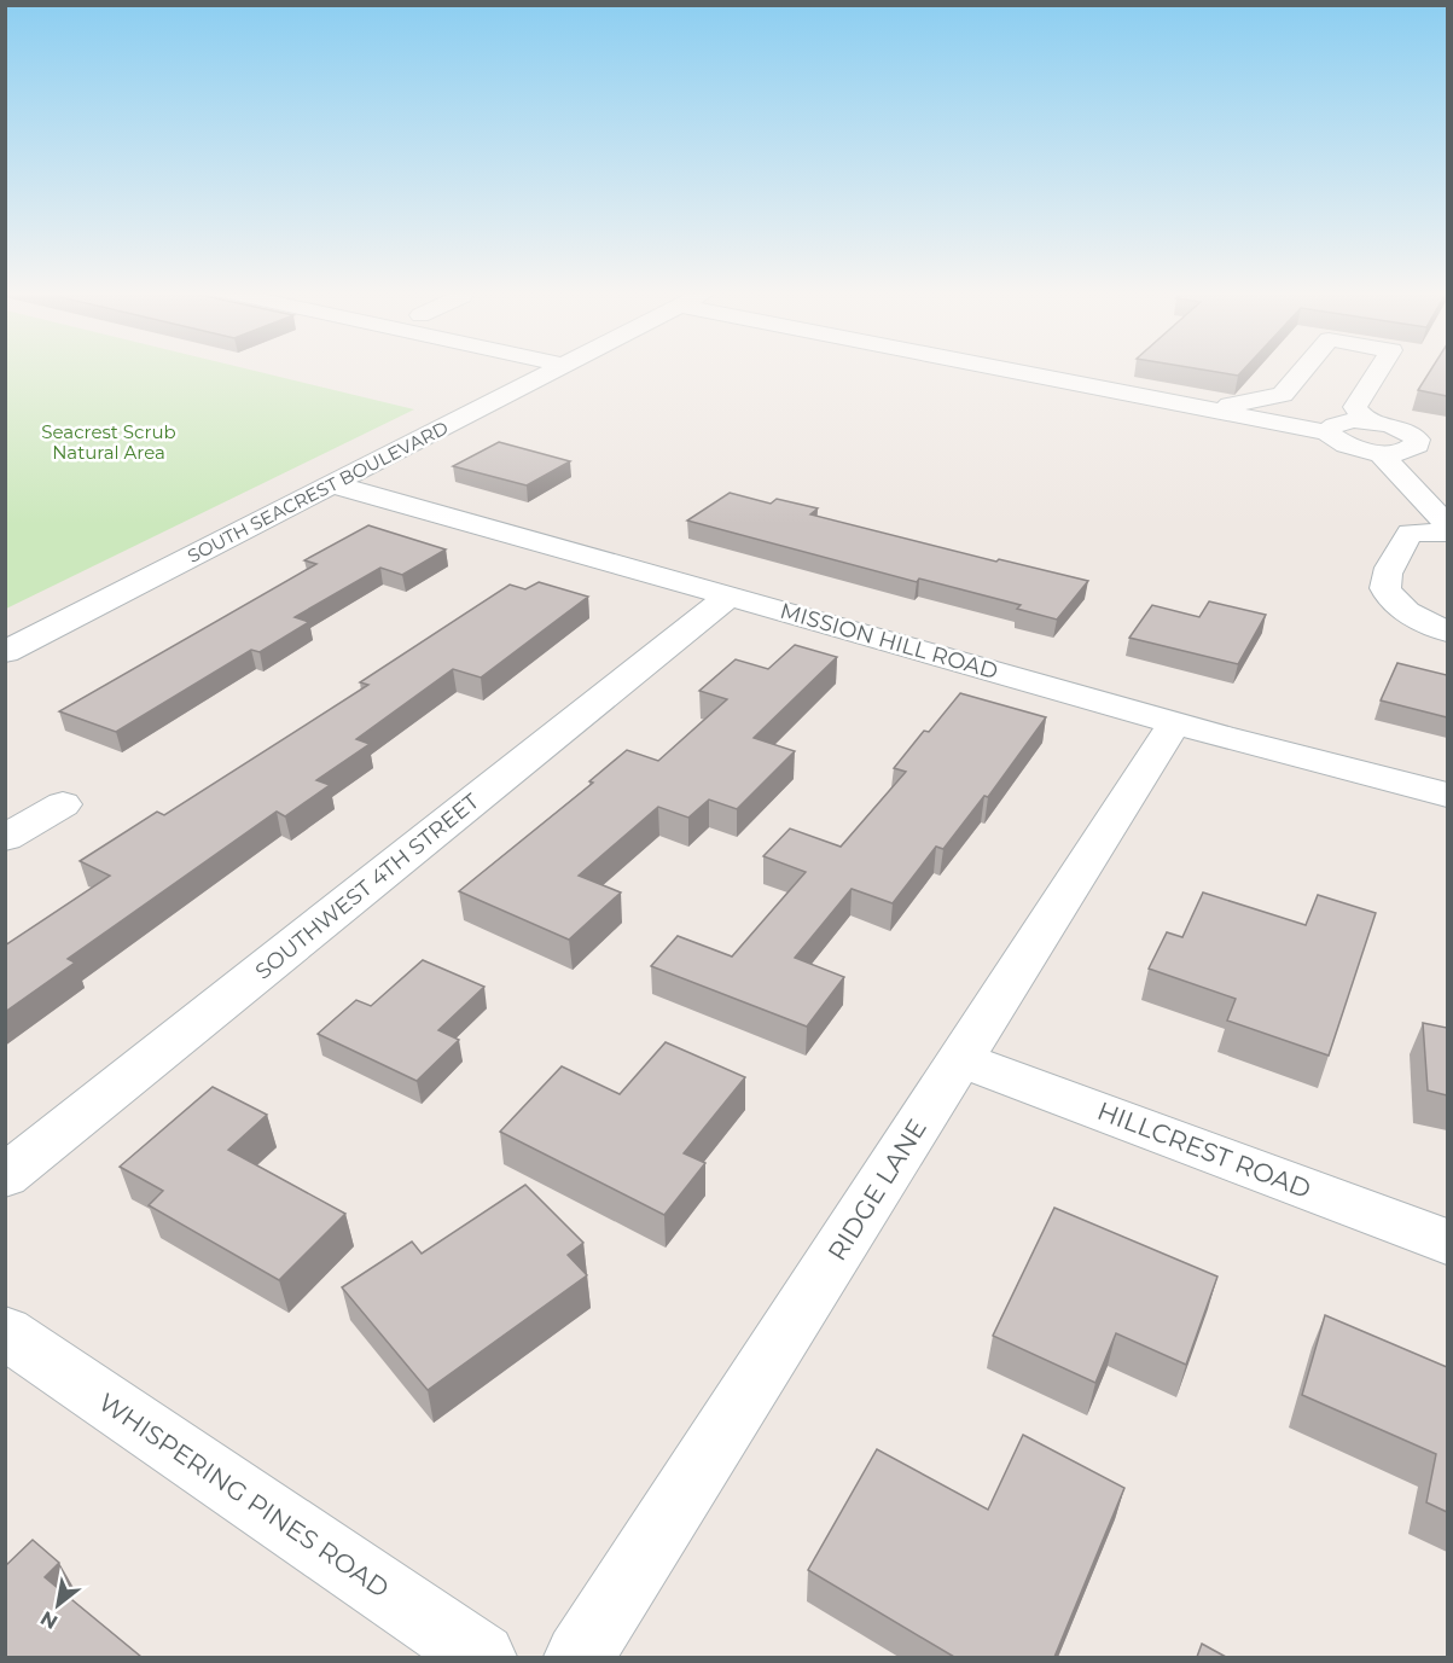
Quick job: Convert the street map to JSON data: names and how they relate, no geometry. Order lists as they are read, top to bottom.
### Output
{
  "streets": {
    "street": [
      "SOUTH SEACREST BOULEVARD",
      "MISSION HILL ROAD",
      "SOUTHWEST 4TH STREET",
      "HILLCREST ROAD",
      "RIDGE LANE",
      "WHISPERING PINES ROAD"
    ]
  },
  "crossings": [
    ["SOUTH SEACREST BOULEVARD", "MISSION HILL ROAD"],
    ["MISSION HILL ROAD", "SOUTHWEST 4TH STREET"],
    ["MISSION HILL ROAD", "RIDGE LANE"],
    ["HILLCREST ROAD", "RIDGE LANE"]
  ],
  "parks": ["Seacrest Scrub Natural Area"],
  "north": "bottom left"
}
